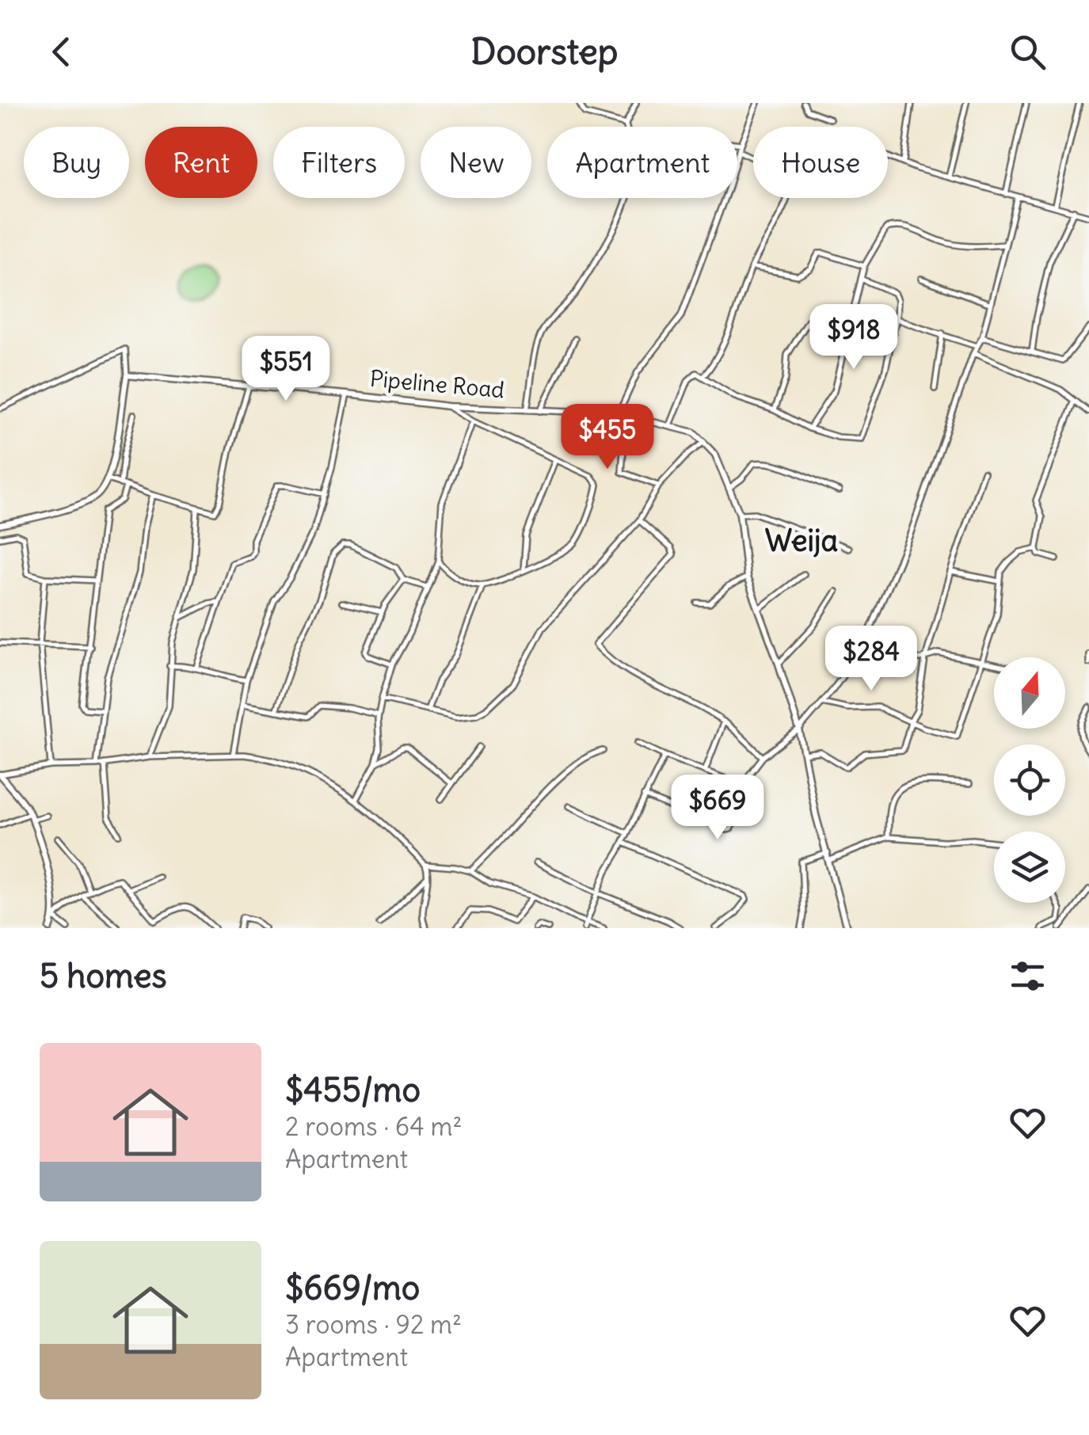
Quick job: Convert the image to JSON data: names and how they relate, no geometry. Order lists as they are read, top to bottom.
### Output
{
  "streets": {
    "street": ["Pipeline Road"]
  },
  "districts": ["Weija"],
  "north": "top",
  "page": {
    "header": "Doorstep",
    "chip": [
      "Buy",
      "Rent",
      "Filters",
      "New",
      "Apartment",
      "House"
    ],
    "price": [
      "$918",
      "$551",
      "$455",
      "$284",
      "$669"
    ],
    "heading": "5 homes",
    "list": [
      {
        "name": "$455/mo",
        "note": "2 rooms · 64 m² · Apartment"
      },
      {
        "name": "$669/mo",
        "note": "3 rooms · 92 m² · Apartment"
      }
    ]
  }
}
